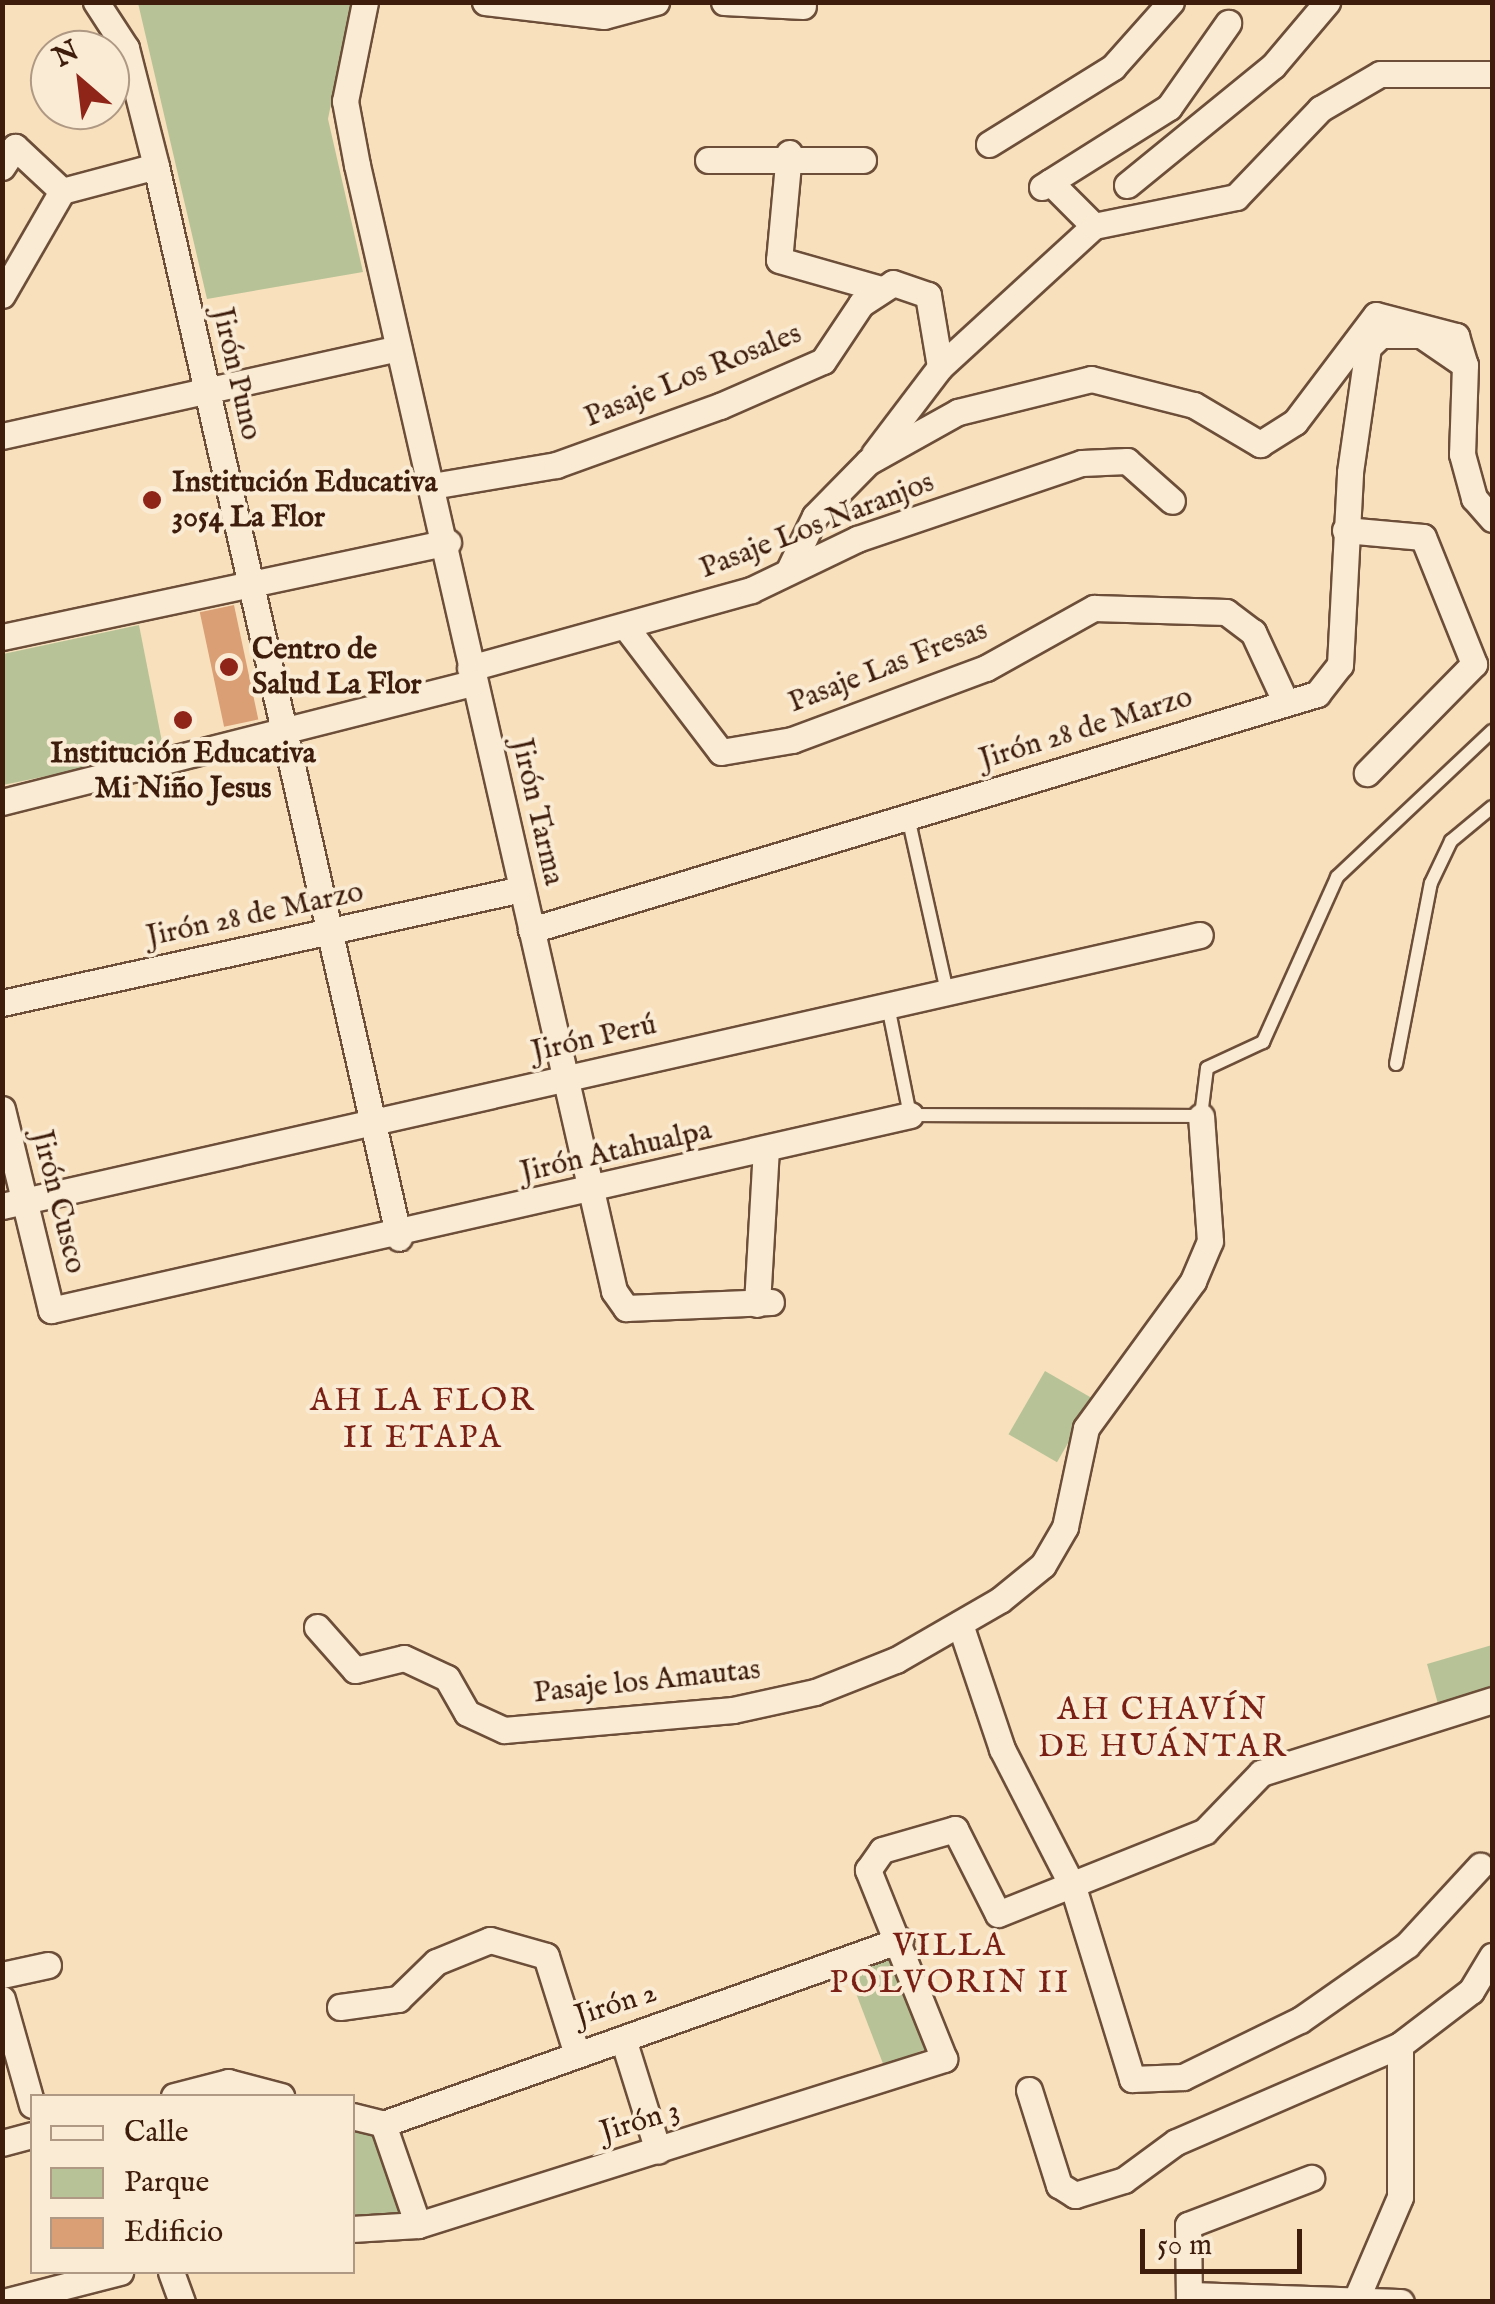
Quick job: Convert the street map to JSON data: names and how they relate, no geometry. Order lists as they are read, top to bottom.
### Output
{
  "streets": {
    "street": [
      "Jirón Puno",
      "Pasaje Los Rosales",
      "Pasaje Los Naranjos",
      "Pasaje Las Fresas",
      "Jirón 28 de Marzo",
      "Jirón Tarma",
      "Jirón Perú",
      "Jirón Atahualpa",
      "Jirón Cusco",
      "Pasaje los Amautas",
      "Jirón 2",
      "Jirón 3"
    ]
  },
  "crossings": [
    ["Jirón Puno", "Pasaje Los Naranjos"],
    ["Jirón Puno", "Jirón 28 de Marzo"],
    ["Jirón Puno", "Jirón Perú"],
    ["Jirón Puno", "Jirón Atahualpa"],
    ["Pasaje Los Rosales", "Jirón Tarma"],
    ["Pasaje Los Naranjos", "Pasaje Las Fresas"],
    ["Pasaje Los Naranjos", "Jirón Tarma"],
    ["Pasaje Las Fresas", "Jirón 28 de Marzo"],
    ["Jirón 28 de Marzo", "Jirón Tarma"],
    ["Jirón Tarma", "Jirón Perú"],
    ["Jirón Tarma", "Jirón Atahualpa"],
    ["Jirón Perú", "Jirón Cusco"],
    ["Jirón Atahualpa", "Jirón Cusco"],
    ["Jirón Atahualpa", "Pasaje los Amautas"],
    ["Jirón 2", "Jirón 3"]
  ],
  "districts": ["AH LA FLOR II ETAPA", "AH CHAVÍN DE HUÁNTAR", "VILLA POLVORIN II"],
  "places": ["Institución Educativa 3054 La Flor", "Centro de Salud La Flor", "Institución Educativa Mi Niño Jesus"],
  "legend": ["Calle", "Parque", "Edificio"],
  "scale_bar": "50 m",
  "north": "top left"
}
